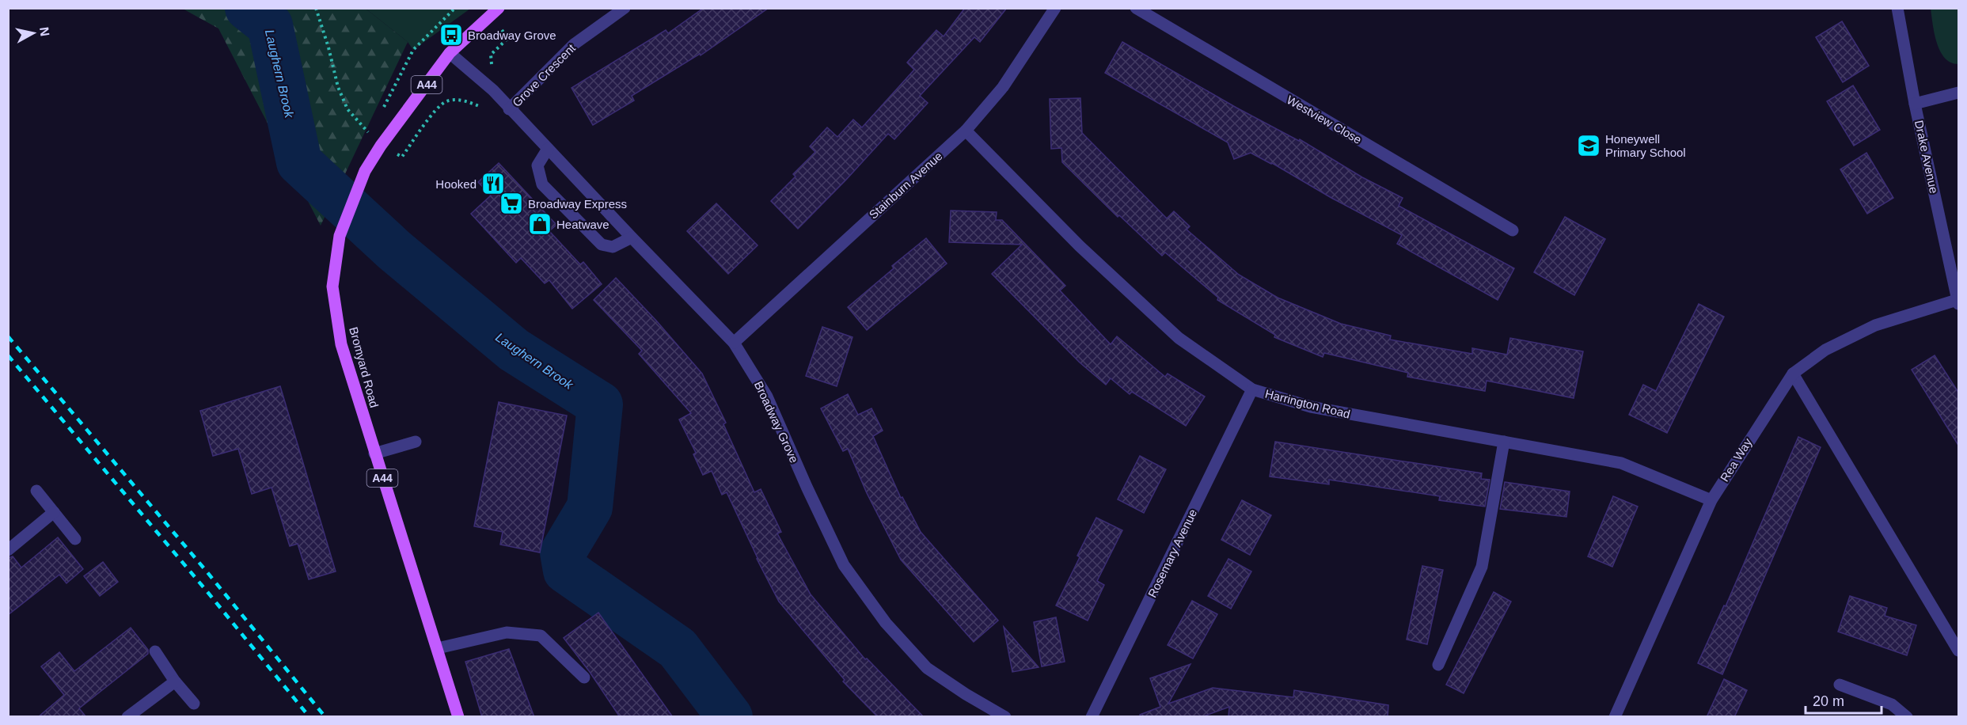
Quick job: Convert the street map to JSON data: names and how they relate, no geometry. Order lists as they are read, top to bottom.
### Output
{
  "streets": {
    "main road": ["A44", "Bromyard Road"],
    "street": [
      "Grove Crescent",
      "Westview Close",
      "Drake Avenue",
      "Stainburn Avenue",
      "Harrington Road",
      "Broadway Grove",
      "Rea Way",
      "Rosemary Avenue"
    ]
  },
  "crossings": [
    ["Grove Crescent", "Broadway Grove"],
    ["Drake Avenue", "Rea Way"],
    ["Stainburn Avenue", "Harrington Road"],
    ["Stainburn Avenue", "Broadway Grove"],
    ["Bromyard Road", "Broadway Grove"],
    ["Harrington Road", "Rea Way"],
    ["Harrington Road", "Rosemary Avenue"]
  ],
  "water": ["Laughern Brook"],
  "places": {
    "bus stop": ["Broadway Grove"],
    "school or university": ["Honeywell Primary School"],
    "restaurant": ["Hooked"],
    "supermarket": ["Broadway Express"],
    "shop": ["Heatwave"]
  },
  "scale_bar": "20 m",
  "north": "right"
}
